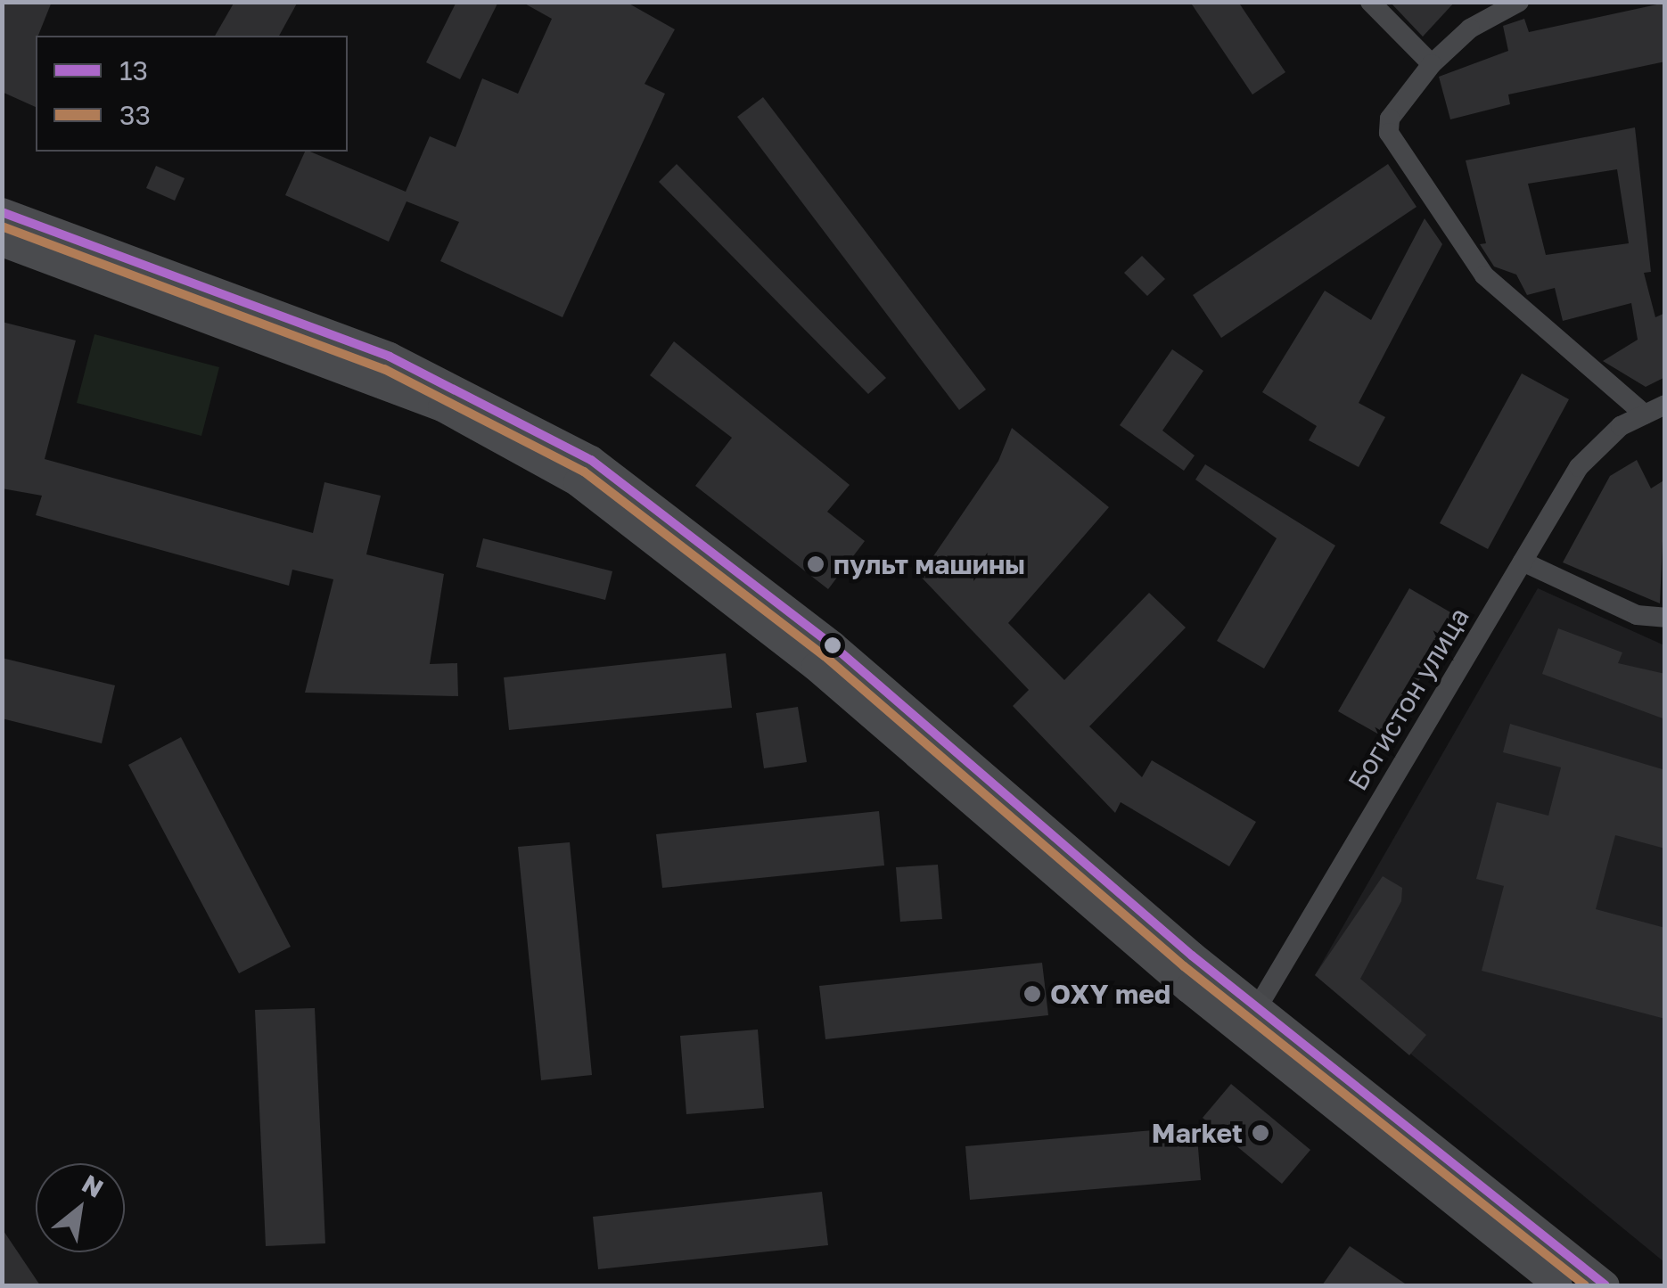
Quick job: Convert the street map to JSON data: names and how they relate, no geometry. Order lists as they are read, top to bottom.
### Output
{
  "streets": {
    "street": ["Богистон улица"]
  },
  "places": ["пульт машины", "OXY med", "Market"],
  "lines": ["transit line 13", "transit line 33"],
  "legend": ["13", "33"],
  "north": "top right"
}
